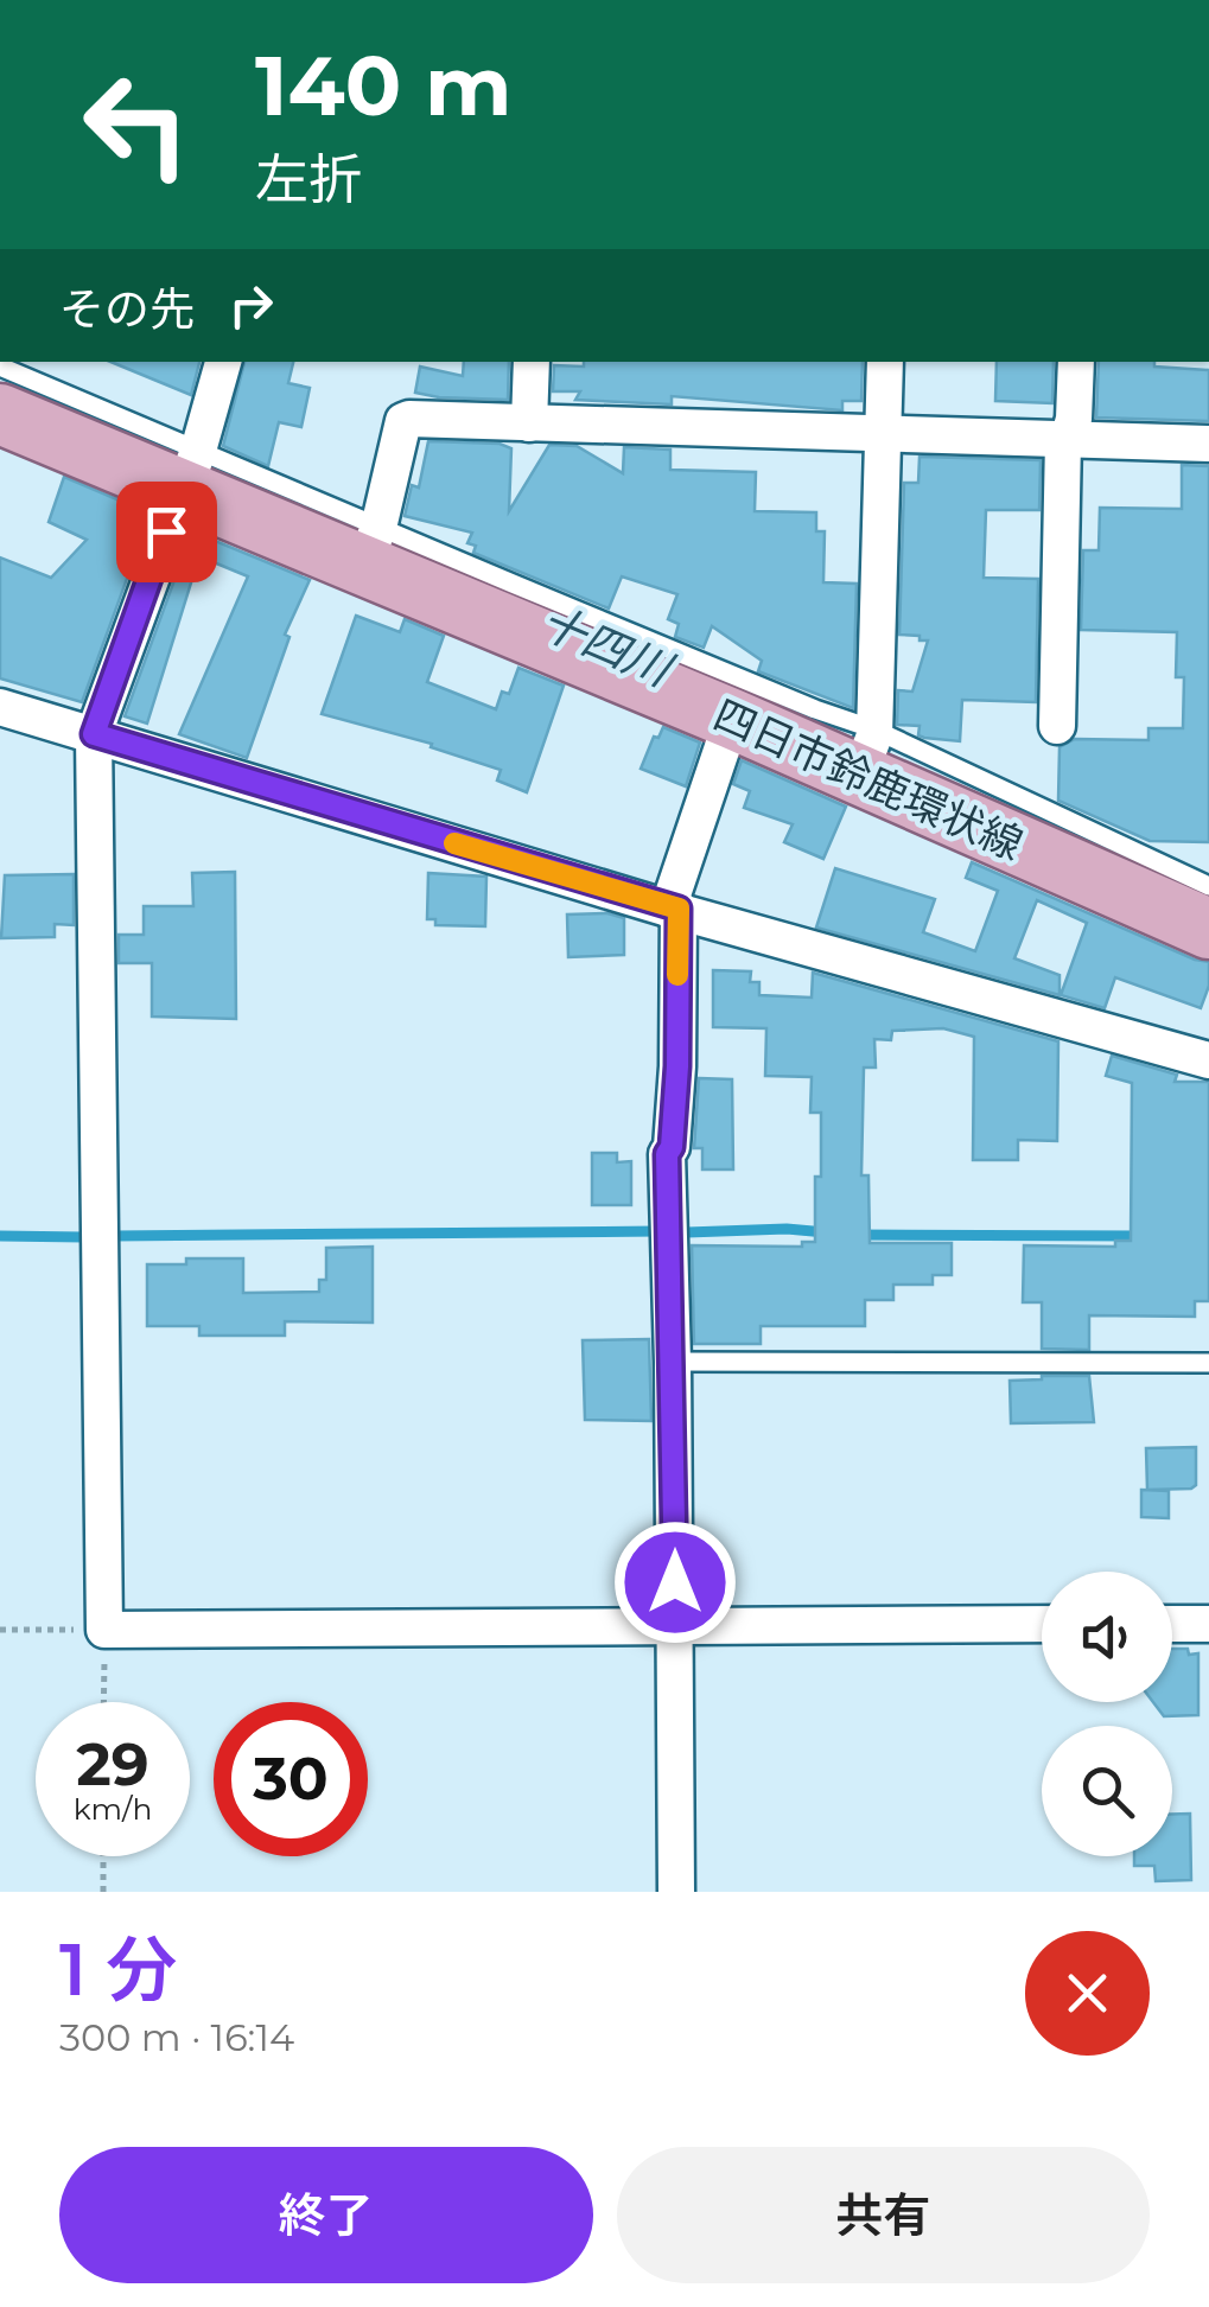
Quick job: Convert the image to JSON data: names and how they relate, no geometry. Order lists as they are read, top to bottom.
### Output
{
  "streets": {
    "main road": ["四日市鈴鹿環状線"]
  },
  "water": ["十四川"],
  "page": {
    "turn": ["140 m", "左折"],
    "then": "その先",
    "speed": "29 km/h",
    "limit": "30",
    "heading": ["1 分", "300 m · 16:14"],
    "buttons": ["終了", "共有"]
  }
}
